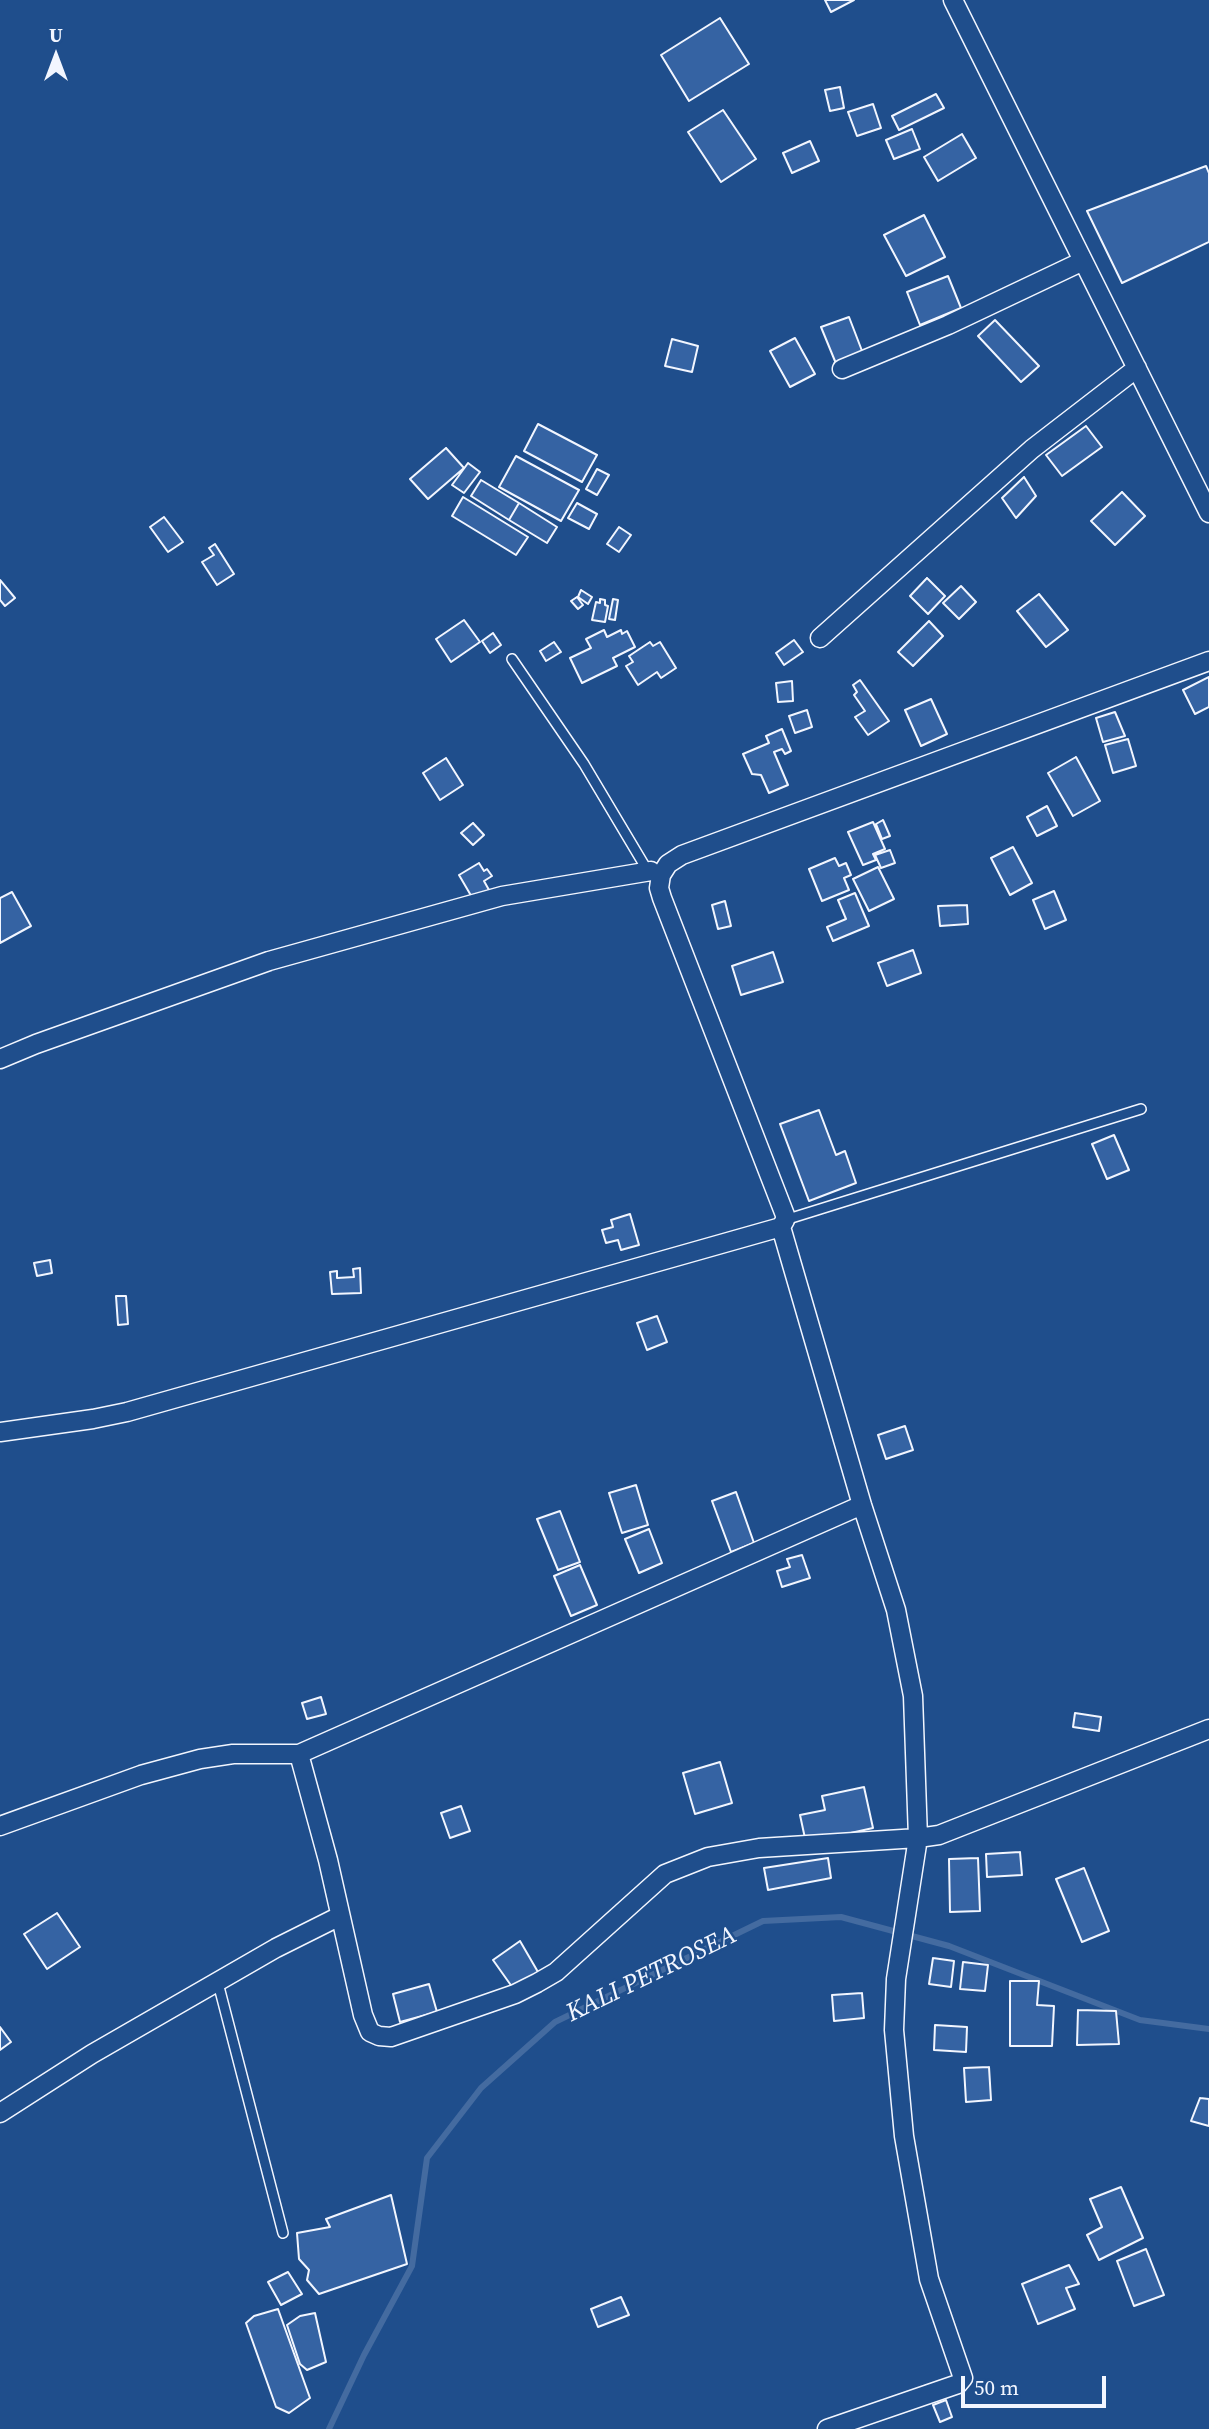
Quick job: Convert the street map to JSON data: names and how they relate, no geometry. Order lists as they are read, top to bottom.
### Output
{
  "water": ["KALI PETROSEA"],
  "scale_bar": "50 m",
  "north": "top"
}
